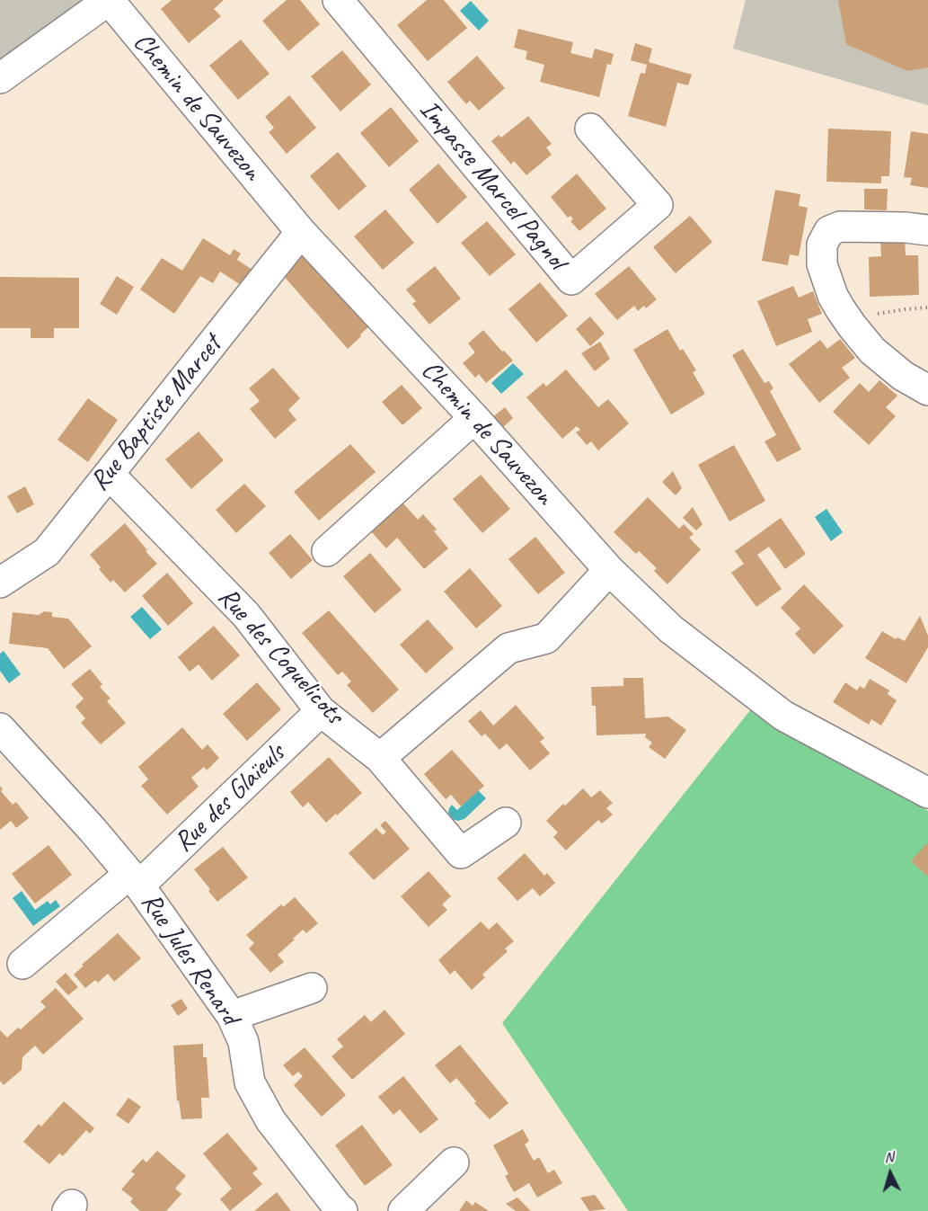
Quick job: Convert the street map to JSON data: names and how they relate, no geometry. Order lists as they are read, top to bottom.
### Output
{
  "streets": {
    "street": [
      "Chemin de Sauvezon",
      "Impasse Marcel Pagnol",
      "Rue Baptiste Marcet",
      "Rue des Coquelicots",
      "Rue des Glaïeuls",
      "Rue Jules Renard"
    ]
  },
  "crossings": [
    ["Chemin de Sauvezon", "Rue Baptiste Marcet"],
    ["Rue Baptiste Marcet", "Rue des Coquelicots"],
    ["Rue des Coquelicots", "Rue des Glaïeuls"],
    ["Rue des Glaïeuls", "Rue Jules Renard"]
  ],
  "north": "top"
}
